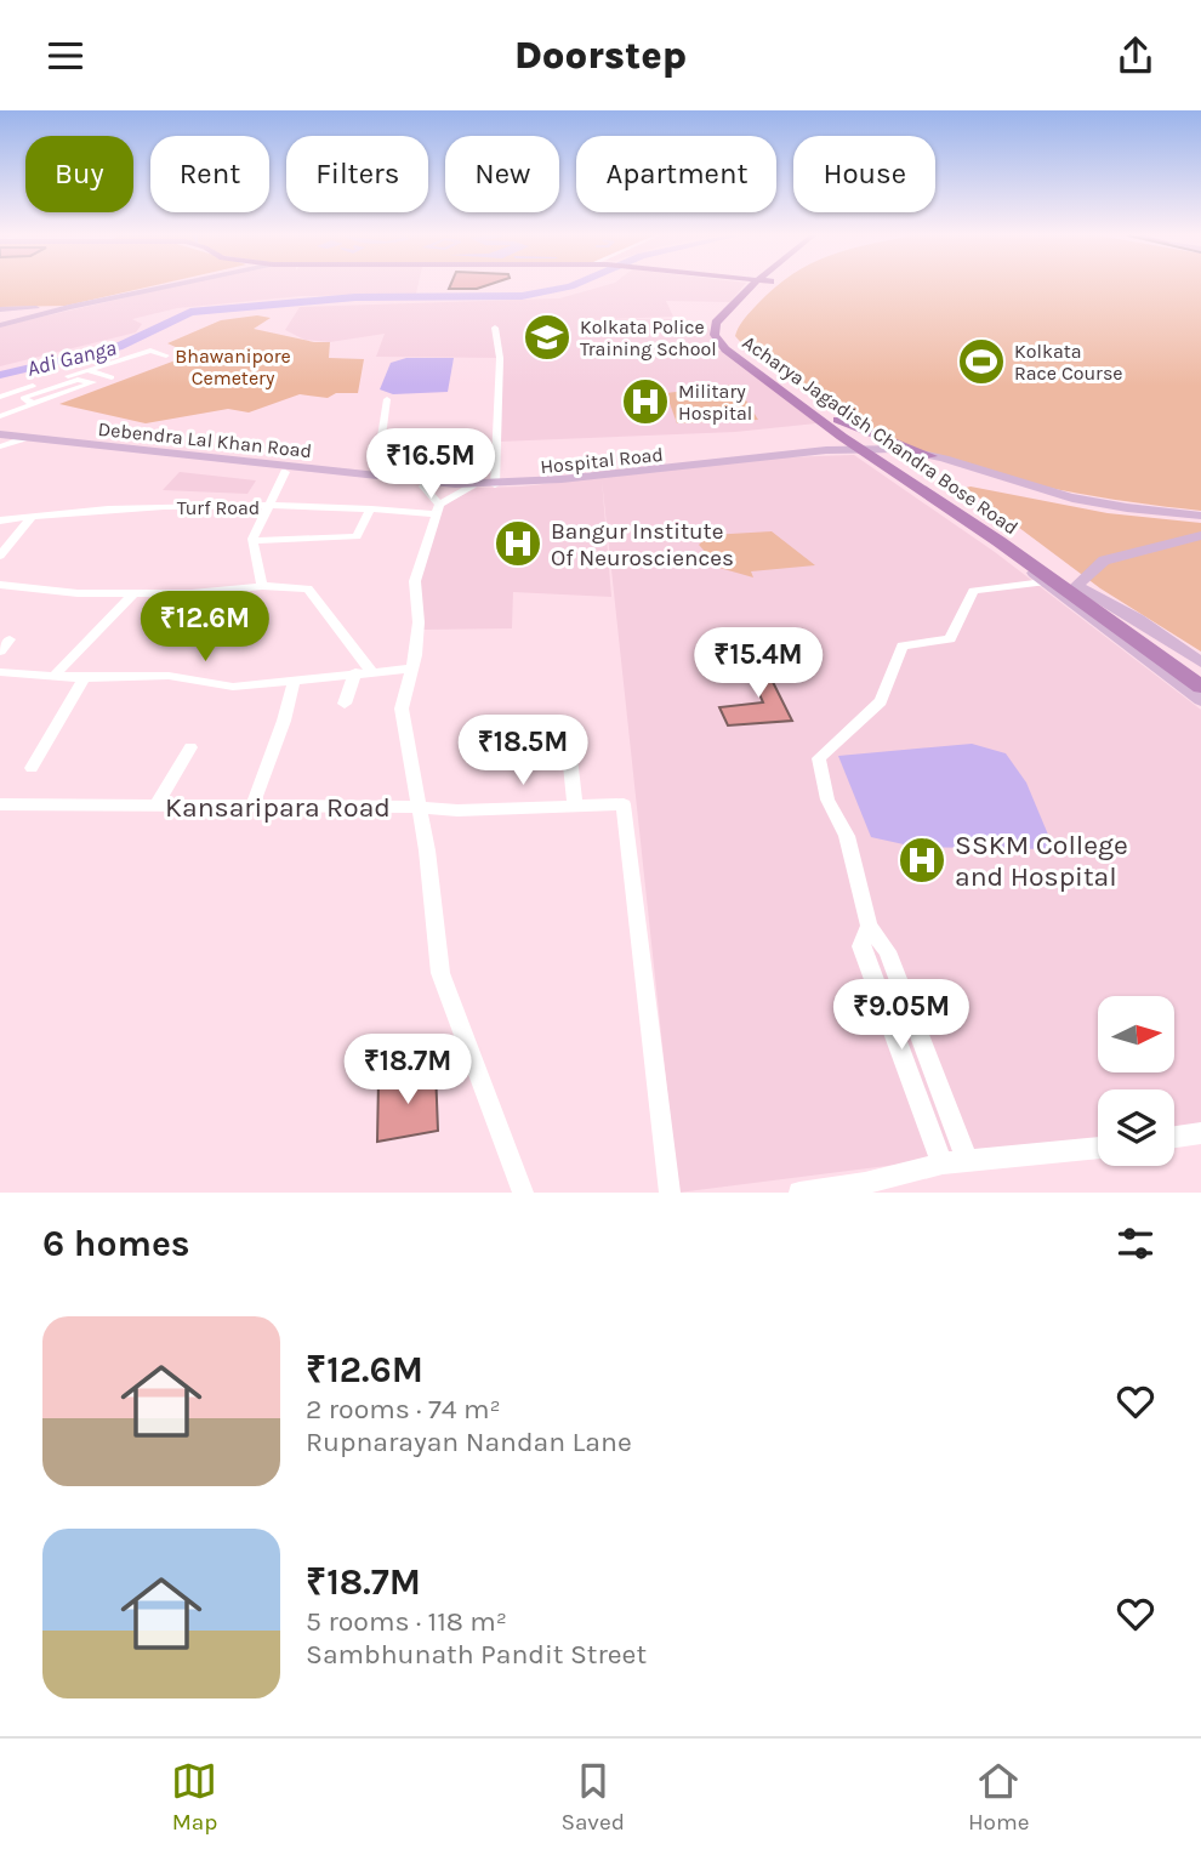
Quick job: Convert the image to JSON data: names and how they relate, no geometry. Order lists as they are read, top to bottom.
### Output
{
  "streets": {
    "highway": ["Acharya Jagadish Chandra Bose Road"],
    "main road": ["Debendra Lal Khan Road", "Hospital Road"],
    "street": ["Turf Road", "Kansaripara Road"]
  },
  "crossings": [
    ["Acharya Jagadish Chandra Bose Road", "Hospital Road"],
    ["Debendra Lal Khan Road", "Hospital Road"]
  ],
  "water": ["Adi Ganga"],
  "parks": ["Bhawanipore Cemetery"],
  "places": {
    "school or university": ["Kolkata Police Training School"],
    "sports": ["Kolkata Race Course"],
    "hospital": ["Military Hospital", "Bangur Institute Of Neurosciences", "SSKM College and Hospital"]
  },
  "north": "right",
  "page": {
    "header": "Doorstep",
    "chip": [
      "Buy",
      "Rent",
      "Filters",
      "New",
      "Apartment",
      "House"
    ],
    "price": [
      "₹16.5M",
      "₹12.6M",
      "₹15.4M",
      "₹18.5M",
      "₹9.05M",
      "₹18.7M"
    ],
    "heading": "6 homes",
    "list": [
      {
        "name": "₹12.6M",
        "note": "2 rooms · 74 m² · Rupnarayan Nandan Lane"
      },
      {
        "name": "₹18.7M",
        "note": "5 rooms · 118 m² · Sambhunath Pandit Street"
      }
    ],
    "tabs": ["Map", "Saved", "Home"]
  }
}
